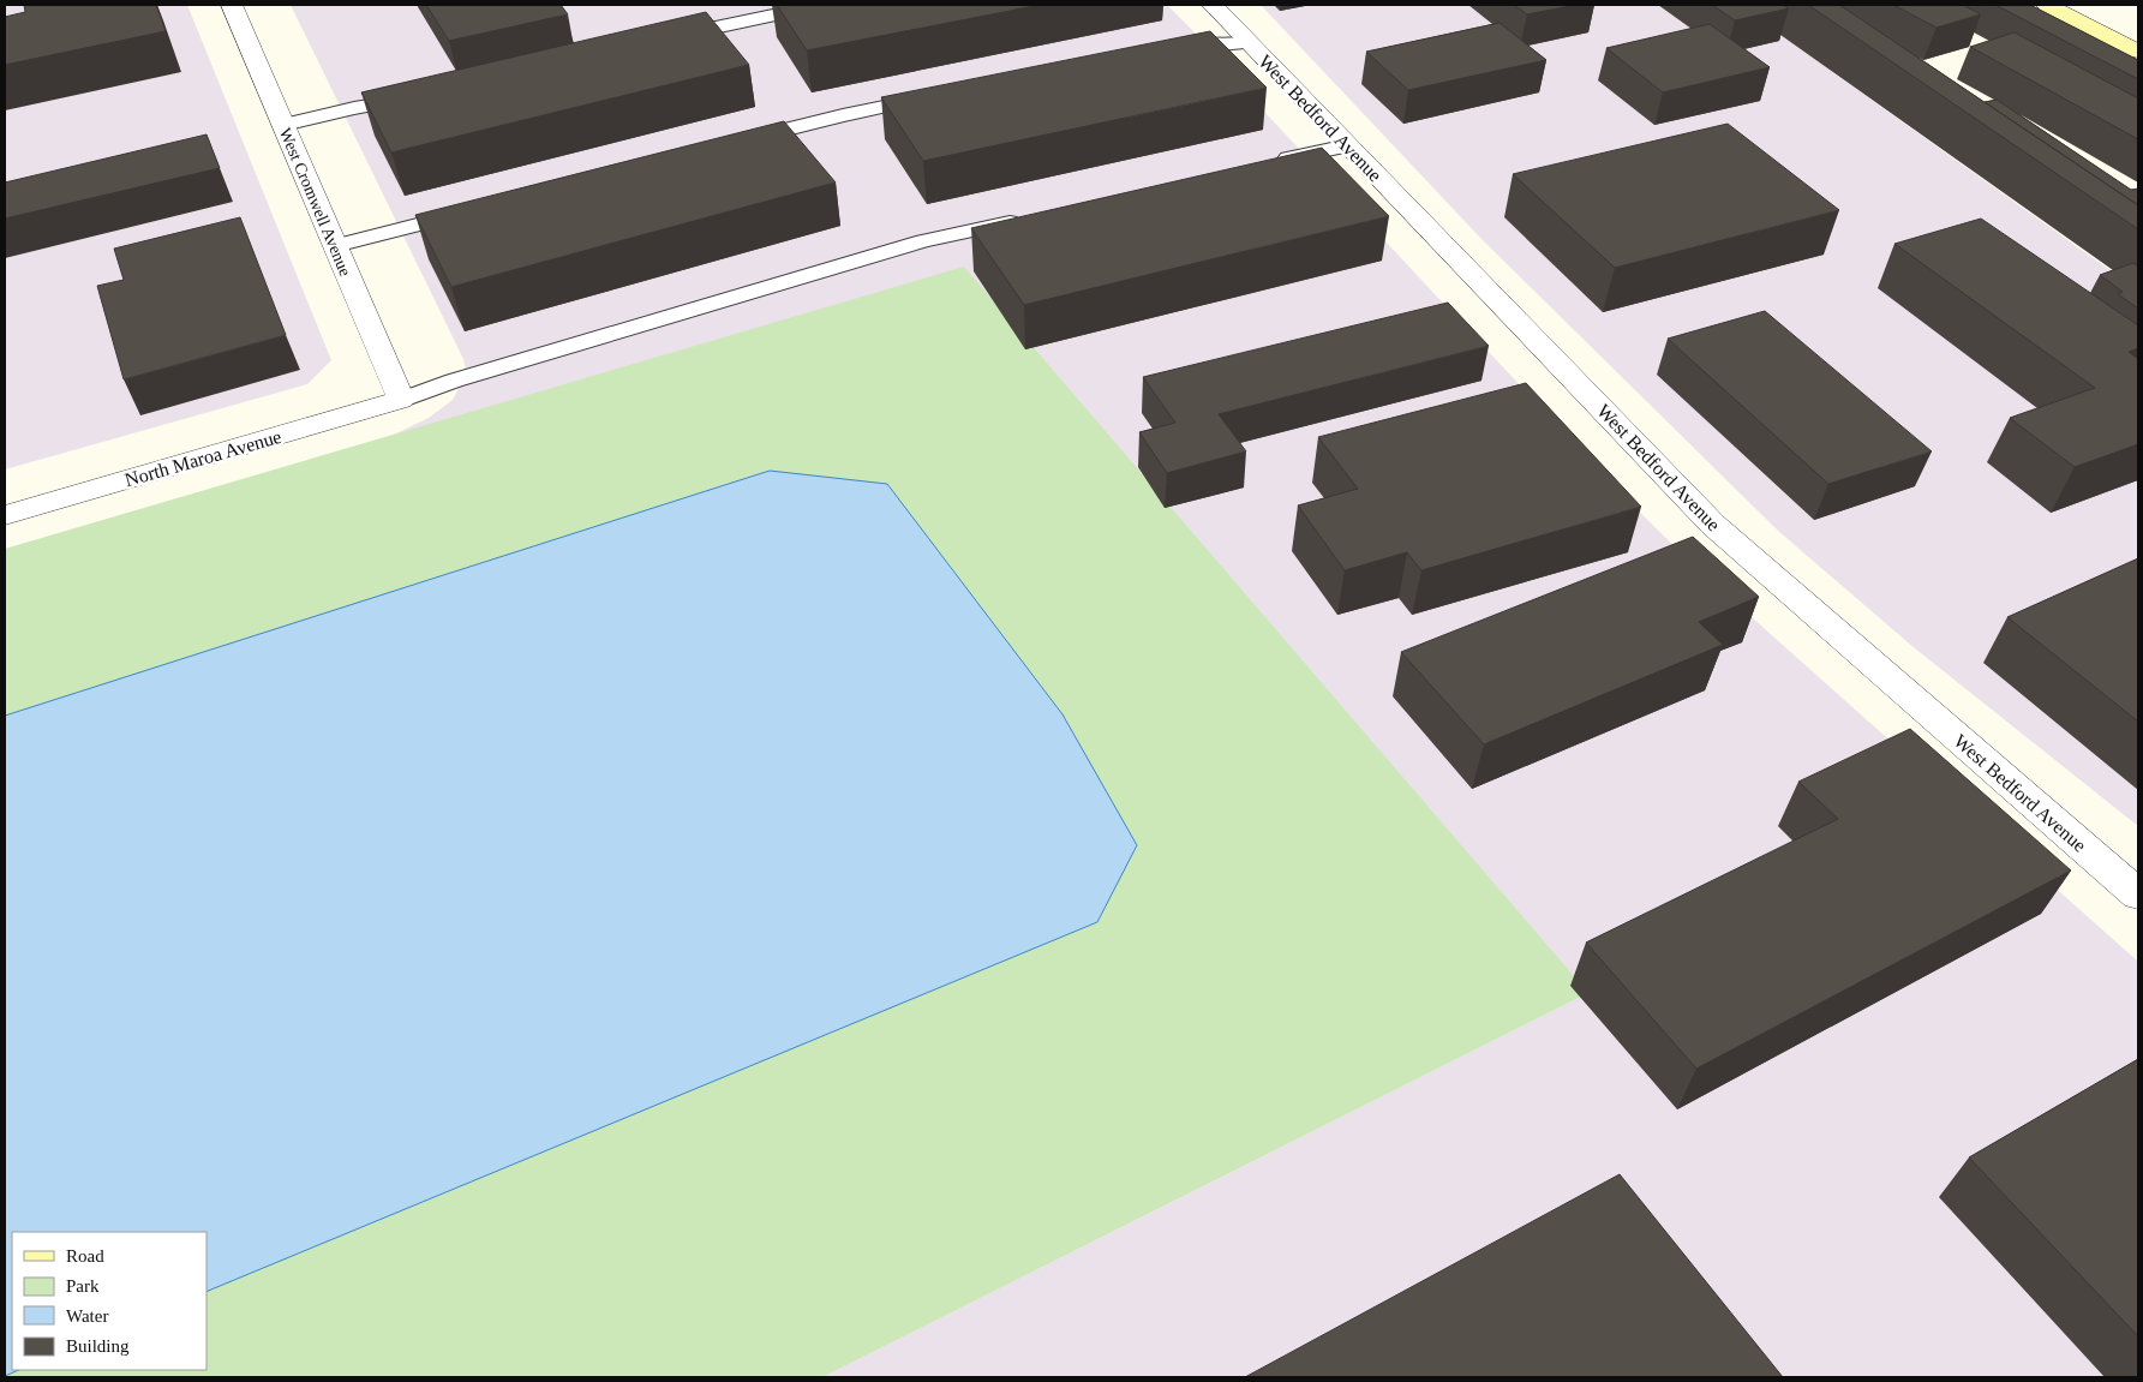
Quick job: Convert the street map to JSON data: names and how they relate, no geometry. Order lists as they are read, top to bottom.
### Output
{
  "streets": {
    "street": ["West Bedford Avenue", "West Cromwell Avenue", "North Maroa Avenue"]
  },
  "crossings": [
    ["West Cromwell Avenue", "North Maroa Avenue"]
  ],
  "legend": [
    "Road",
    "Park",
    "Water",
    "Building"
  ]
}
